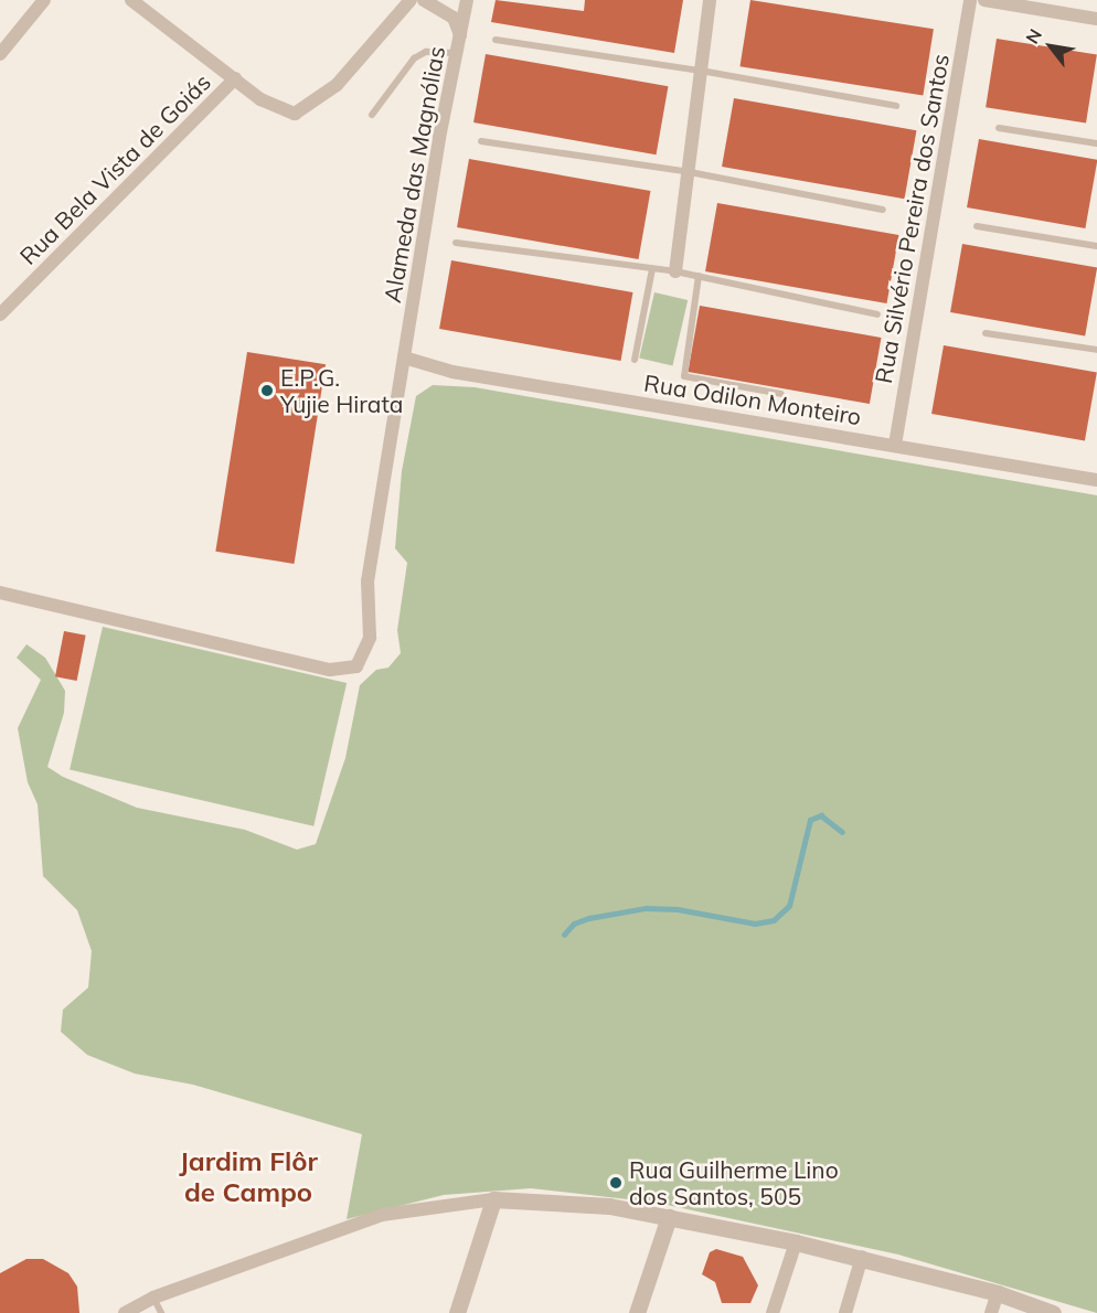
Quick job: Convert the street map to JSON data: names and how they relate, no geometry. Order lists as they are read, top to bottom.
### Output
{
  "streets": {
    "street": [
      "Rua Bela Vista de Goiás",
      "Alameda das Magnólias",
      "Rua Silvério Pereira dos Santos",
      "Rua Odilon Monteiro"
    ]
  },
  "crossings": [
    ["Alameda das Magnólias", "Rua Odilon Monteiro"],
    ["Rua Silvério Pereira dos Santos", "Rua Odilon Monteiro"]
  ],
  "districts": ["Jardim Flôr de Campo"],
  "places": ["E.P.G. Yujie Hirata", "Rua Guilherme Lino dos Santos, 505"],
  "north": "top left"
}
